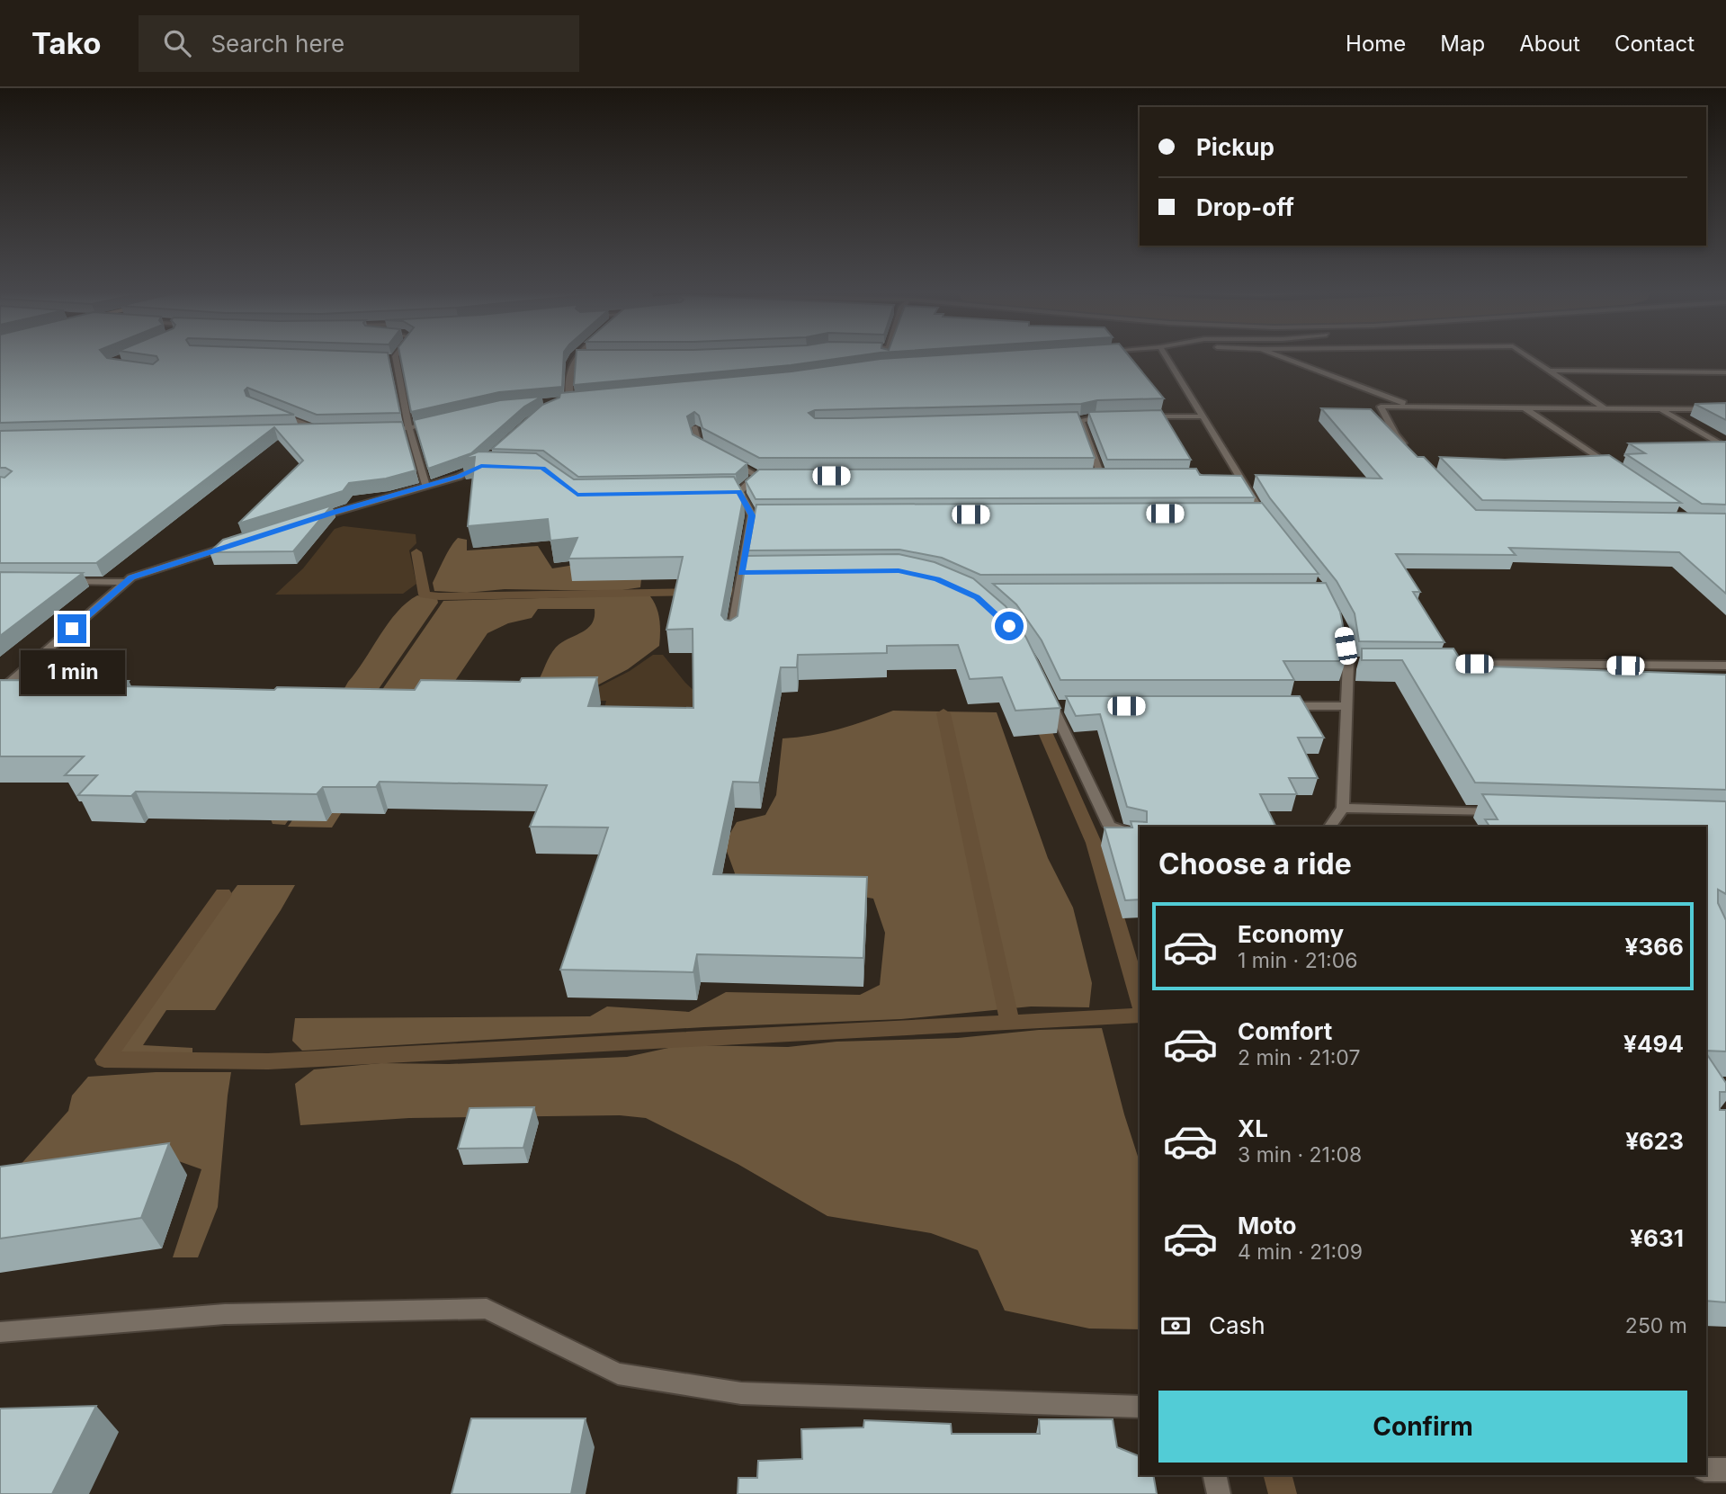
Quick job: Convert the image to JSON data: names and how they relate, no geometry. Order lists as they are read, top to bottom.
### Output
{
  "page": {
    "header": "Tako",
    "search": "Search here",
    "nav": [
      "Home",
      "Map",
      "About",
      "Contact"
    ],
    "banner": ["Pickup", "Drop-off"],
    "bubble": "1 min",
    "heading": "Choose a ride",
    "list": [
      {
        "name": "Economy",
        "note": "1 min · 21:06",
        "value": "¥366"
      },
      {
        "name": "Comfort",
        "note": "2 min · 21:07",
        "value": "¥494"
      },
      {
        "name": "XL",
        "note": "3 min · 21:08",
        "value": "¥623"
      },
      {
        "name": "Moto",
        "note": "4 min · 21:09",
        "value": "¥631"
      }
    ],
    "pay": ["Cash", "250 m"],
    "buttons": "Confirm"
  }
}
